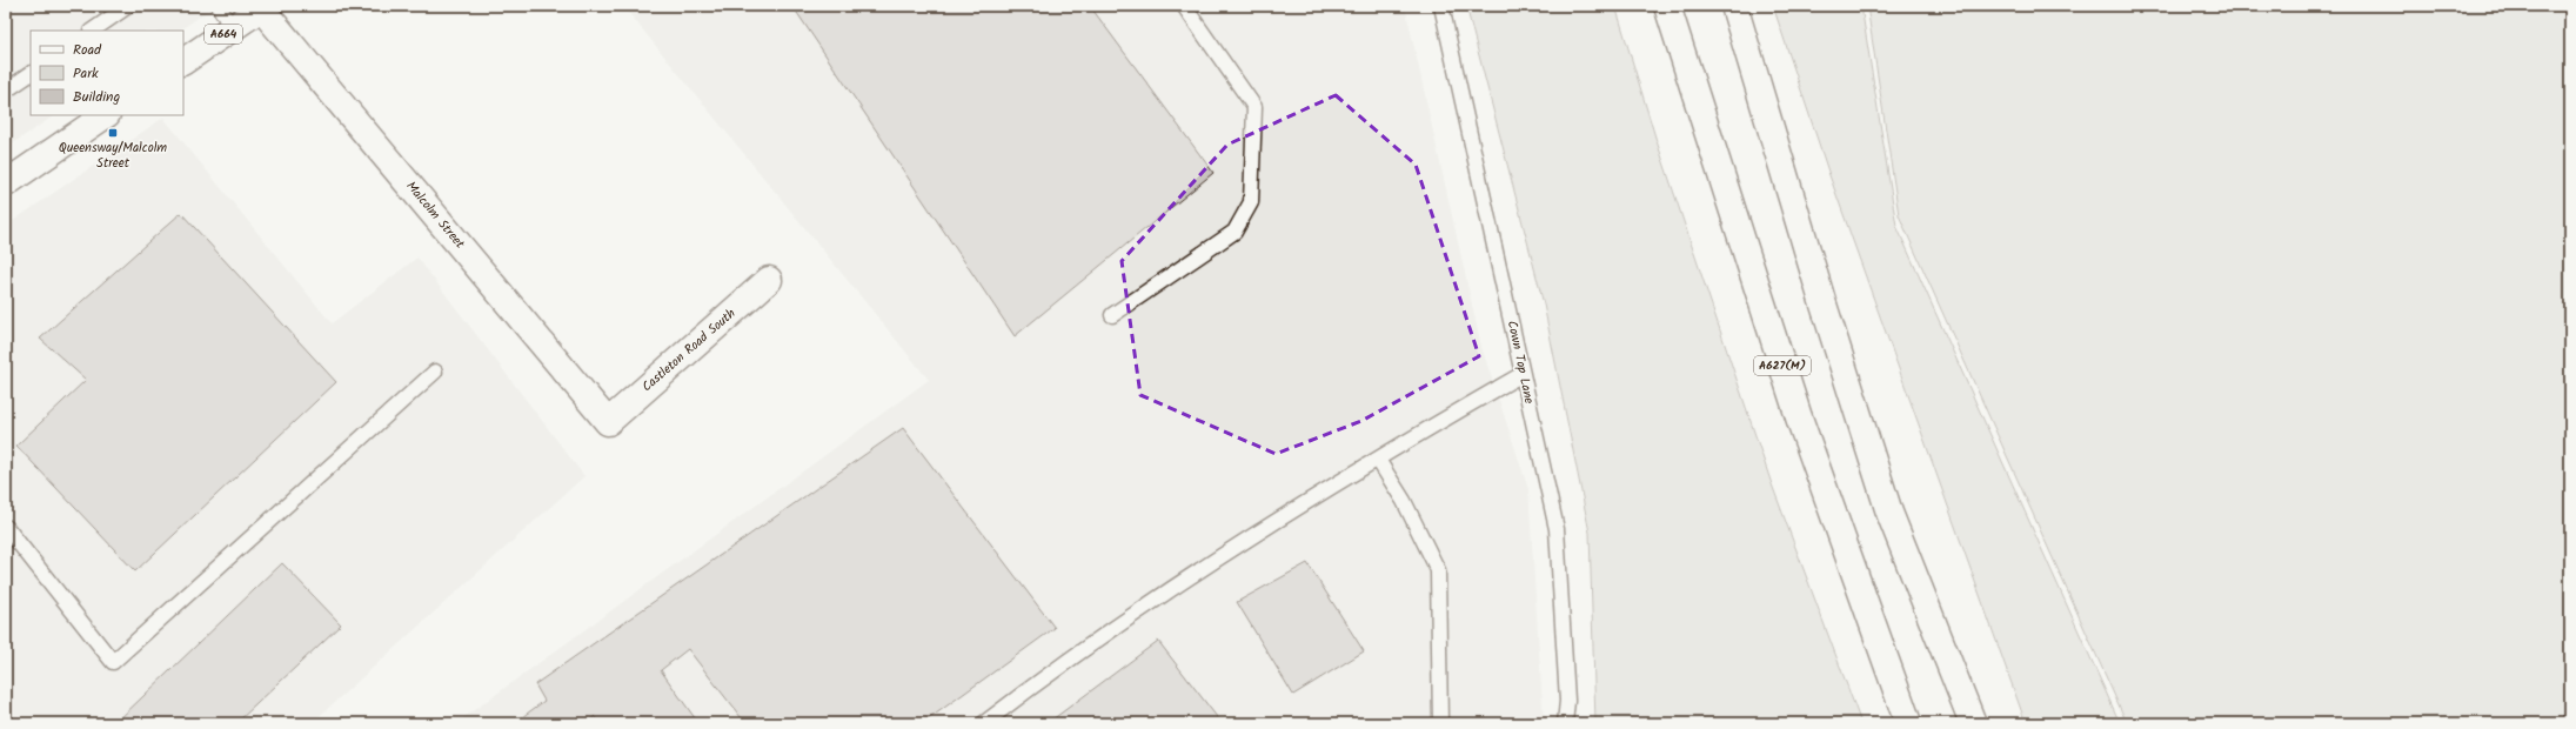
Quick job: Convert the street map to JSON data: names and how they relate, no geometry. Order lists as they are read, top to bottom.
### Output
{
  "streets": {
    "main road": [
      "A664",
      "Malcolm Street",
      "Castleton Road South",
      "A627(M)"
    ],
    "lane": ["Cown Top Lane"]
  },
  "crossings": [
    ["A664", "Malcolm Street"],
    ["Malcolm Street", "Castleton Road South"]
  ],
  "places": {
    "transit": ["Queensway/Malcolm Street"]
  },
  "legend": ["Road", "Park", "Building"]
}
